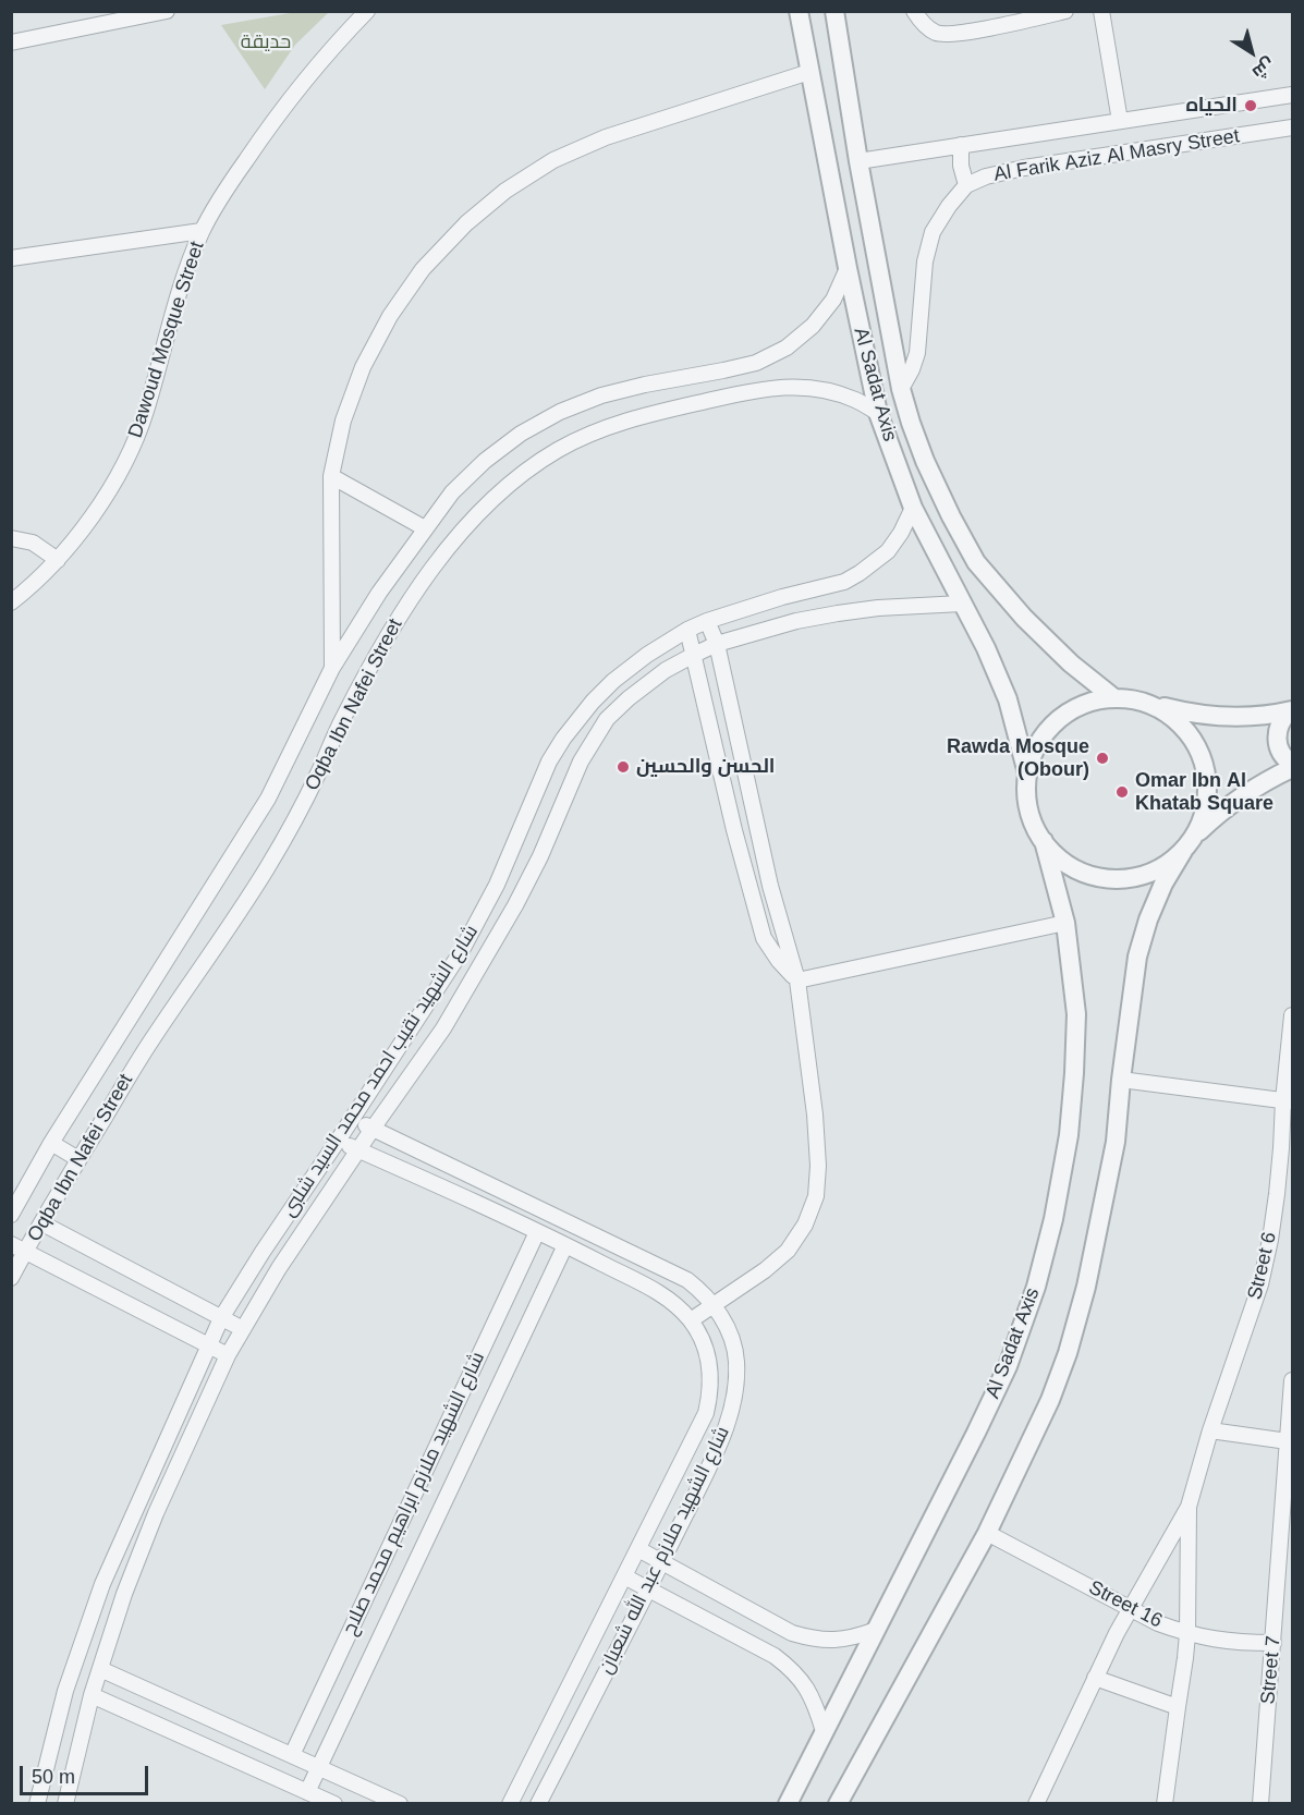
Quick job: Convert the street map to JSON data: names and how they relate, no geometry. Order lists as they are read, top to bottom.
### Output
{
  "streets": {
    "street": [
      "Al Farik Aziz Al Masry Street",
      "Dawoud Mosque Street",
      "Al Sadat Axis",
      "Oqba Ibn Nafei Street",
      "شارع الشهيد نقيب احمد محمد السيد شلبى",
      "Street 6",
      "شارع الشهيد ملازم ابراهيم محمد صلاح",
      "شارع الشهيد ملازم عبد الله شعبان",
      "Street 16",
      "Street 7"
    ]
  },
  "crossings": [
    ["Al Farik Aziz Al Masry Street", "Al Sadat Axis"],
    ["Al Sadat Axis", "Oqba Ibn Nafei Street"],
    ["Al Sadat Axis", "شارع الشهيد نقيب احمد محمد السيد شلبى"],
    ["شارع الشهيد نقيب احمد محمد السيد شلبى", "شارع الشهيد ملازم عبد الله شعبان"],
    ["Street 6", "Street 16"],
    ["شارع الشهيد ملازم ابراهيم محمد صلاح", "شارع الشهيد ملازم عبد الله شعبان"],
    ["Street 16", "Street 7"]
  ],
  "parks": ["حديقة"],
  "places": [
    "الحياه",
    "Rawda Mosque (Obour)",
    "الحسن والحسين",
    "Omar Ibn Al Khatab Square"
  ],
  "scale_bar": "50 m",
  "north": "bottom right"
}
